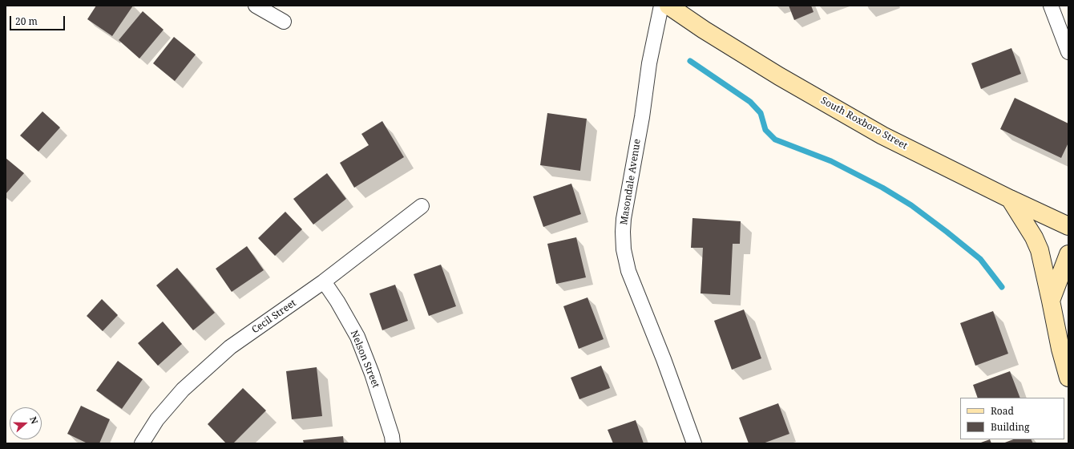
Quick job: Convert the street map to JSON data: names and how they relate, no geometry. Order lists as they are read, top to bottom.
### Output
{
  "streets": {
    "street": [
      "South Roxboro Street",
      "Masondale Avenue",
      "Cecil Street",
      "Nelson Street"
    ]
  },
  "crossings": [
    ["Cecil Street", "Nelson Street"]
  ],
  "legend": ["Road", "Building"],
  "scale_bar": "20 m",
  "north": "right"
}
